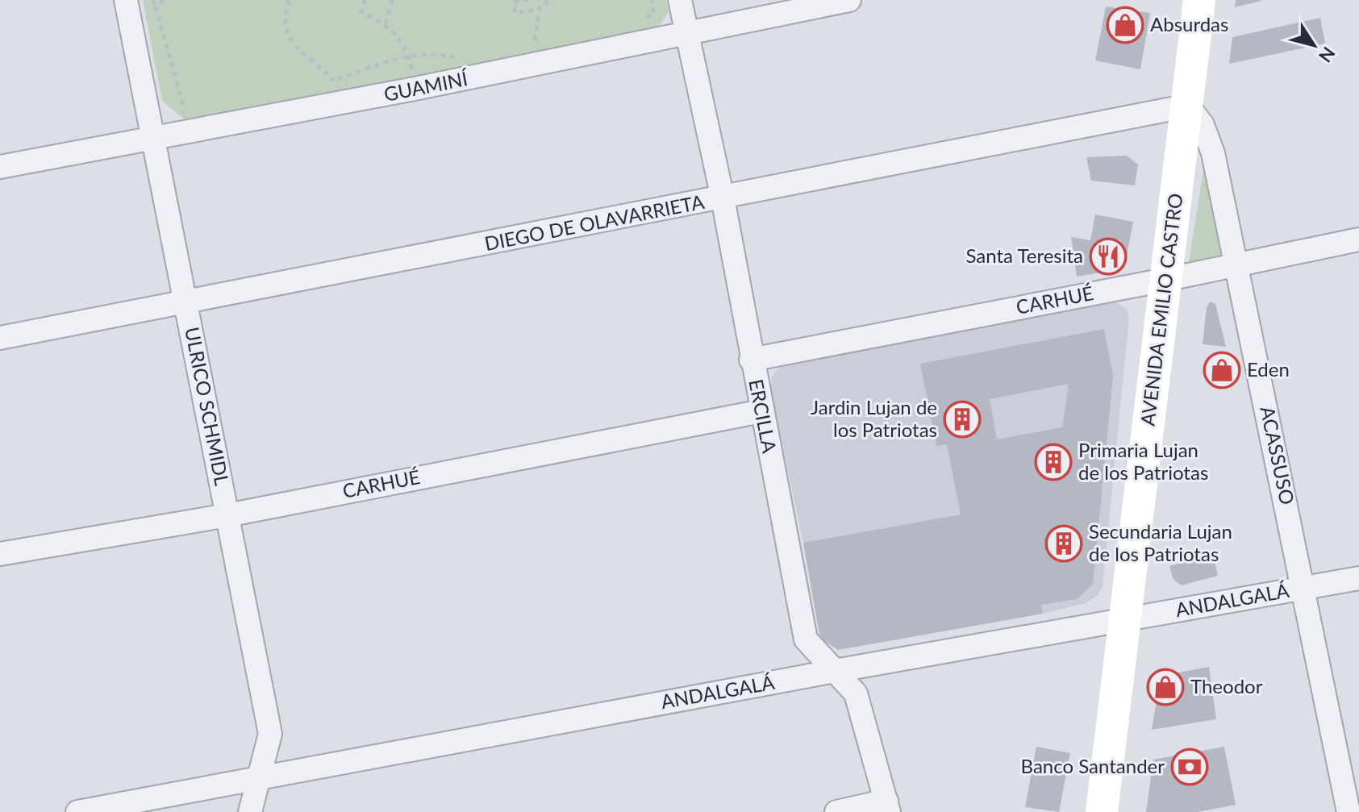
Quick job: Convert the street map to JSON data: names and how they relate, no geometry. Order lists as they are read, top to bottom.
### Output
{
  "streets": {
    "main road": ["AVENIDA EMILIO CASTRO"],
    "street": [
      "GUAMINÍ",
      "DIEGO DE OLAVARRIETA",
      "CARHUÉ",
      "ULRICO SCHMIDL",
      "ERCILLA",
      "ACASSUSO",
      "ANDALGALÁ"
    ]
  },
  "crossings": [
    ["GUAMINÍ", "ULRICO SCHMIDL"],
    ["GUAMINÍ", "ERCILLA"],
    ["DIEGO DE OLAVARRIETA", "AVENIDA EMILIO CASTRO"],
    ["DIEGO DE OLAVARRIETA", "ULRICO SCHMIDL"],
    ["DIEGO DE OLAVARRIETA", "ERCILLA"],
    ["DIEGO DE OLAVARRIETA", "ACASSUSO"],
    ["CARHUÉ", "AVENIDA EMILIO CASTRO"],
    ["CARHUÉ", "ULRICO SCHMIDL"],
    ["CARHUÉ", "ERCILLA"],
    ["CARHUÉ", "ACASSUSO"],
    ["AVENIDA EMILIO CASTRO", "ACASSUSO"],
    ["AVENIDA EMILIO CASTRO", "ANDALGALÁ"],
    ["ULRICO SCHMIDL", "ANDALGALÁ"],
    ["ERCILLA", "ANDALGALÁ"],
    ["ACASSUSO", "ANDALGALÁ"]
  ],
  "places": {
    "shop": ["Absurdas", "Eden", "Theodor"],
    "restaurant": ["Santa Teresita"],
    "building": ["Jardin Lujan de los Patriotas", "Primaria Lujan de los Patriotas", "Secundaria Lujan de los Patriotas"],
    "bank": ["Banco Santander"]
  },
  "north": "bottom right"
}
